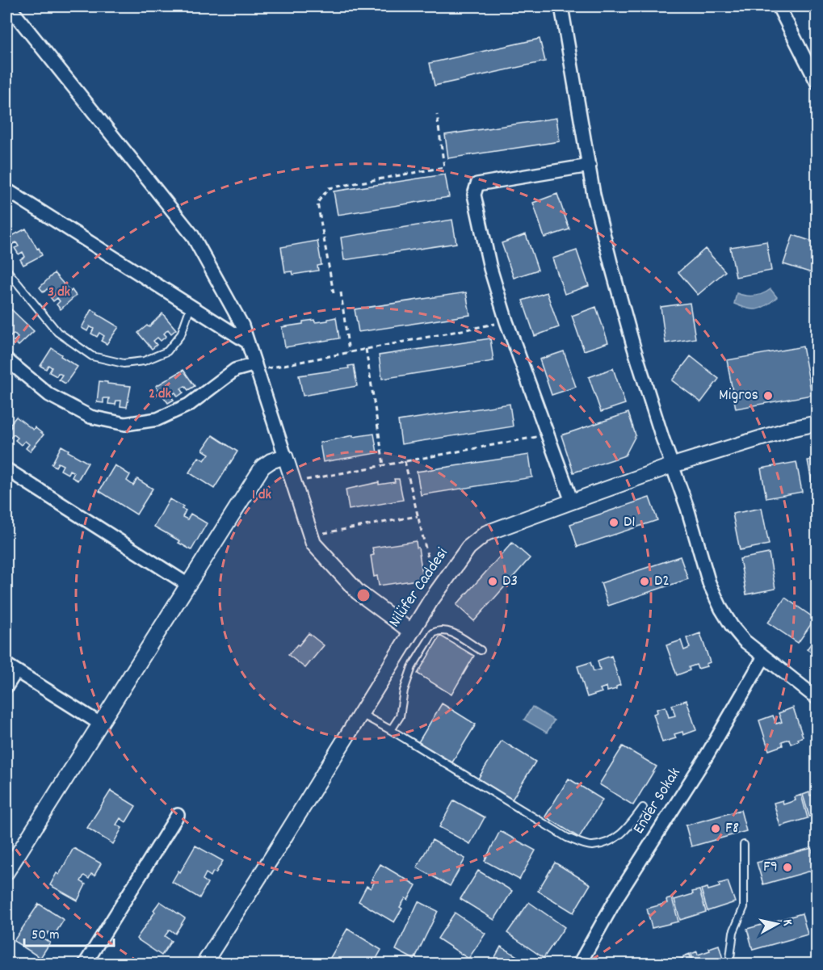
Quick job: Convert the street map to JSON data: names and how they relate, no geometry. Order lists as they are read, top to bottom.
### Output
{
  "streets": {
    "street": ["Nilüfer Caddesi", "Ender Sokak"]
  },
  "places": [
    "Migros",
    "D1",
    "D3",
    "D2",
    "F8",
    "F9"
  ],
  "scale_bar": "50 m",
  "north": "right",
  "rings": ["3 dk", "2 dk", "1 dk"]
}
